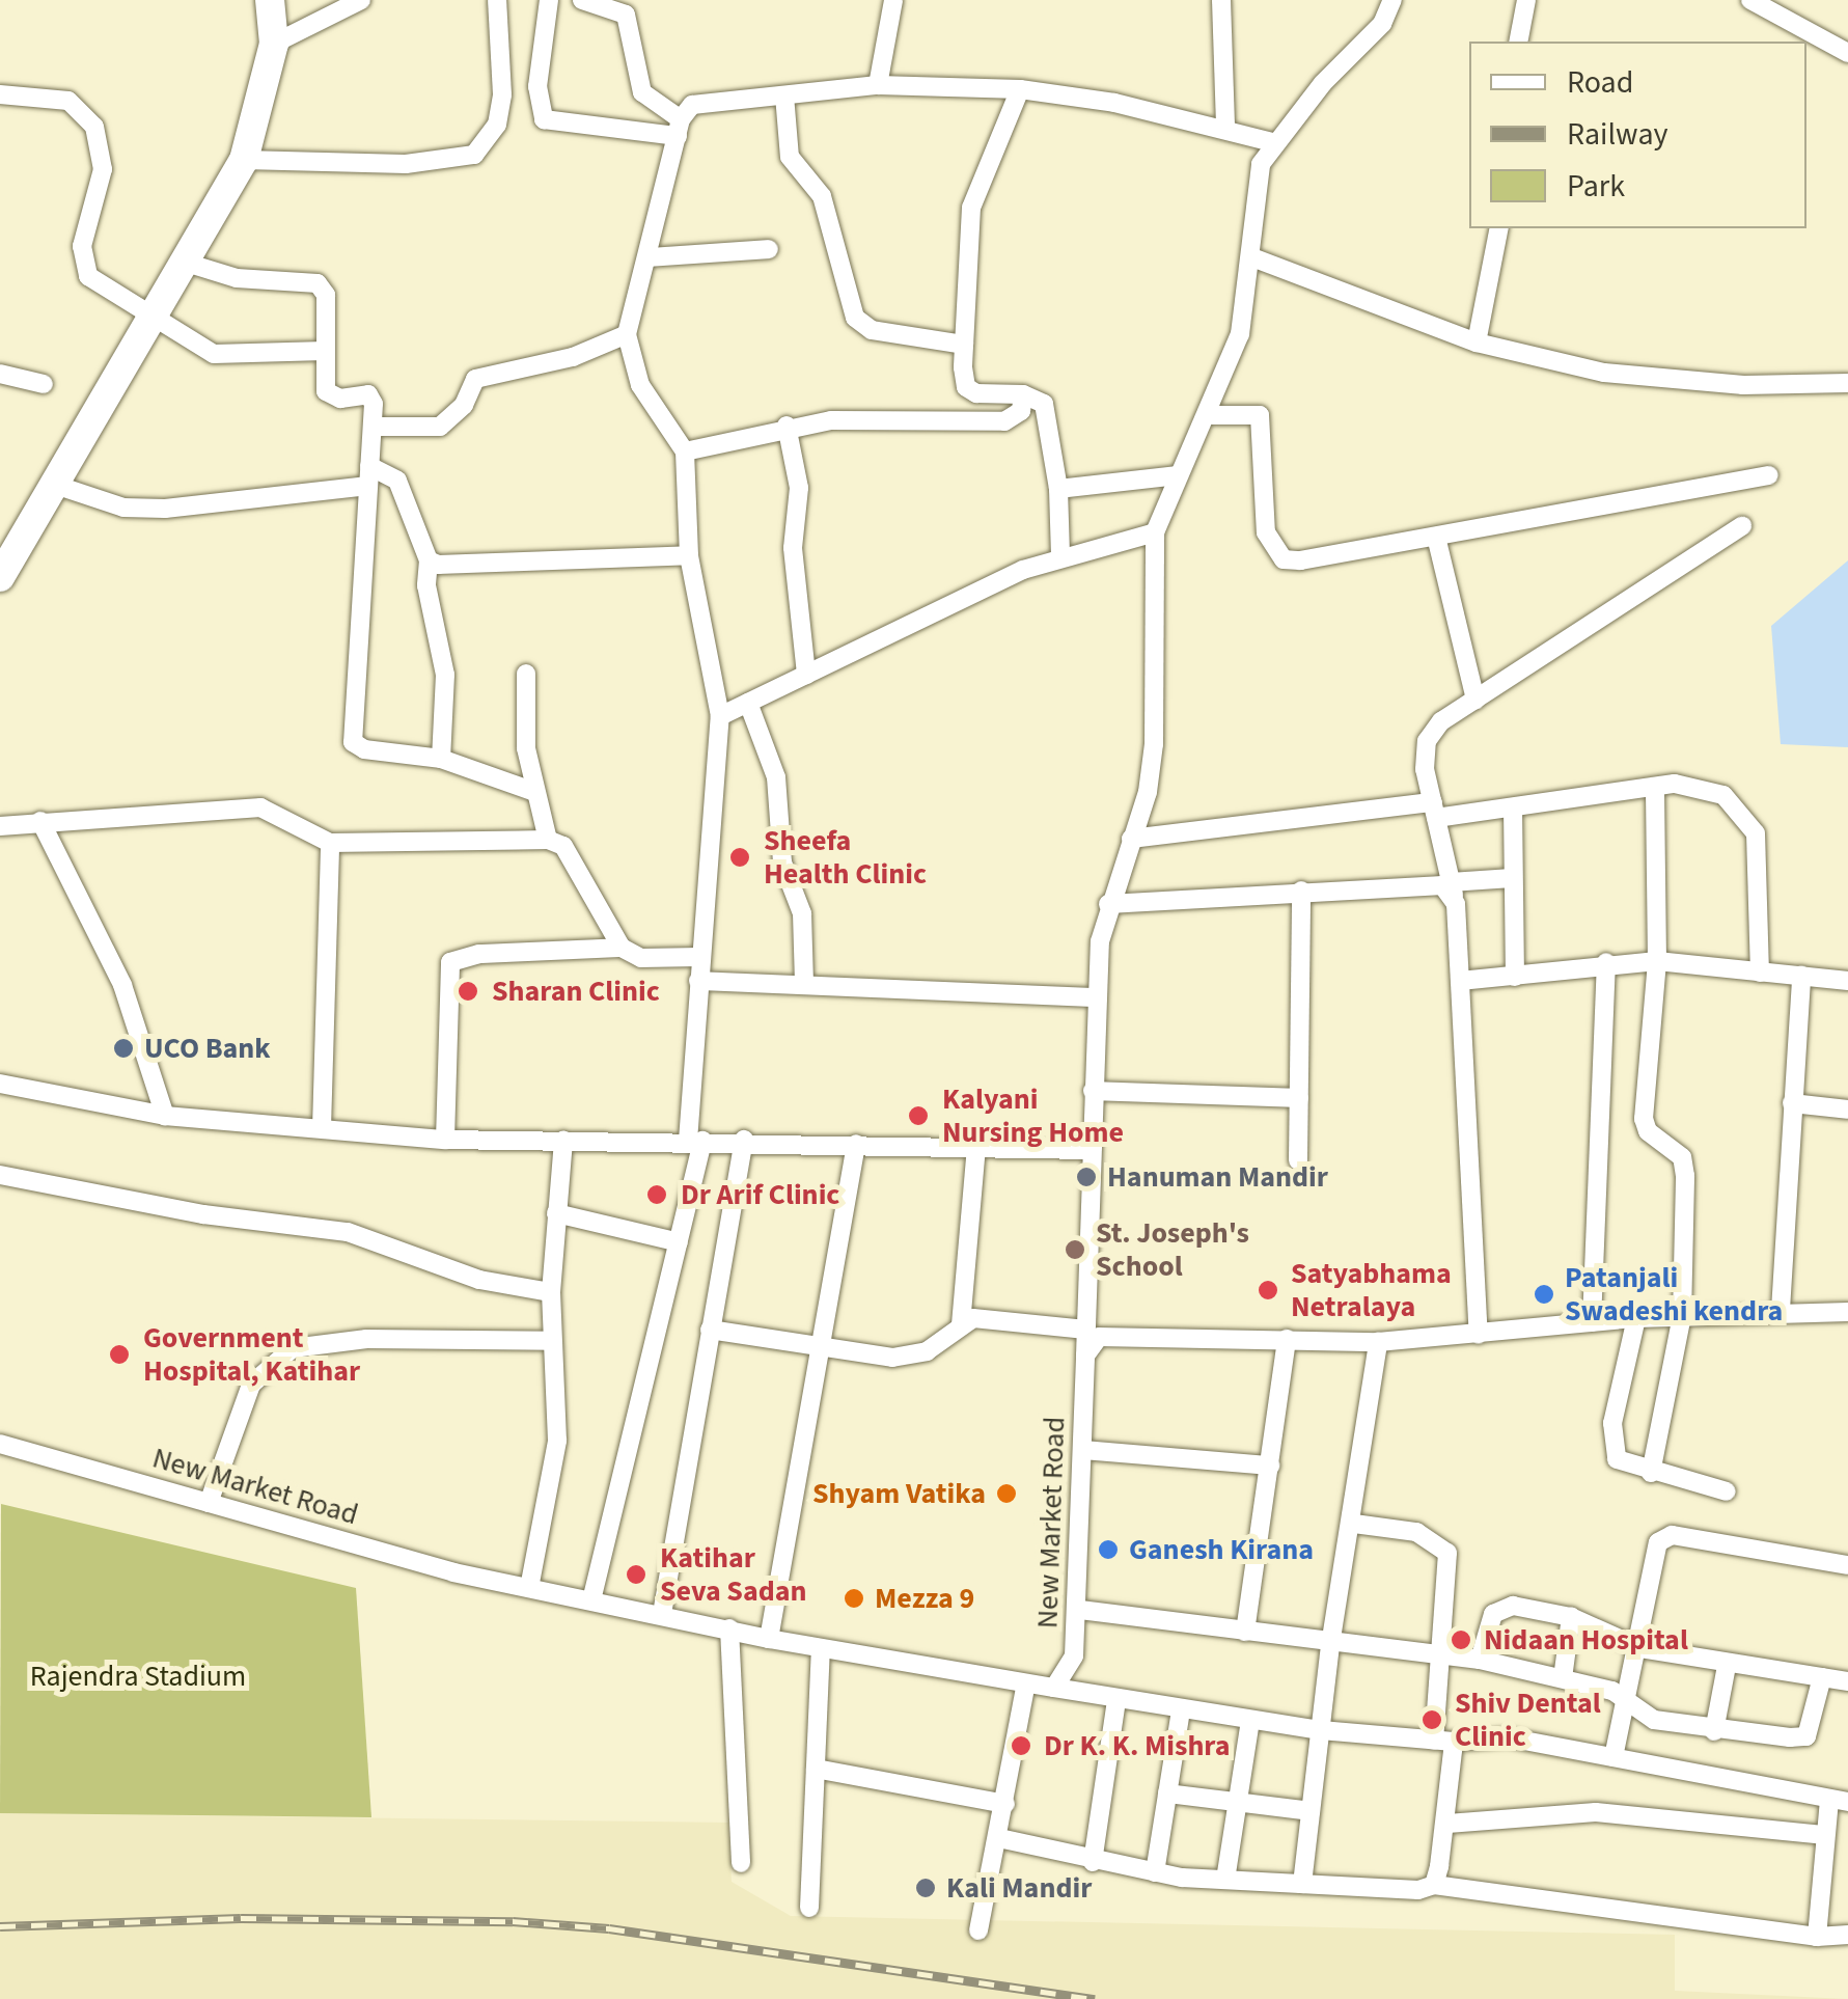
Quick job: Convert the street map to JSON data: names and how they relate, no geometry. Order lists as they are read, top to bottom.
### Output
{
  "streets": {
    "street": ["New Market Road"]
  },
  "parks": ["Rajendra Stadium"],
  "places": [
    "Sheefa Health Clinic",
    "Sharan Clinic",
    "UCO Bank",
    "Kalyani Nursing Home",
    "Hanuman Mandir",
    "Dr Arif Clinic",
    "St. Joseph's School",
    "Satyabhama Netralaya",
    "Patanjali Swadeshi kendra",
    "Government Hospital, Katihar",
    "Shyam Vatika",
    "Ganesh Kirana",
    "Katihar Seva Sadan",
    "Mezza 9",
    "Nidaan Hospital",
    "Shiv Dental Clinic",
    "Dr K. K. Mishra",
    "Kali Mandir"
  ],
  "legend": ["Road", "Railway", "Park"]
}
